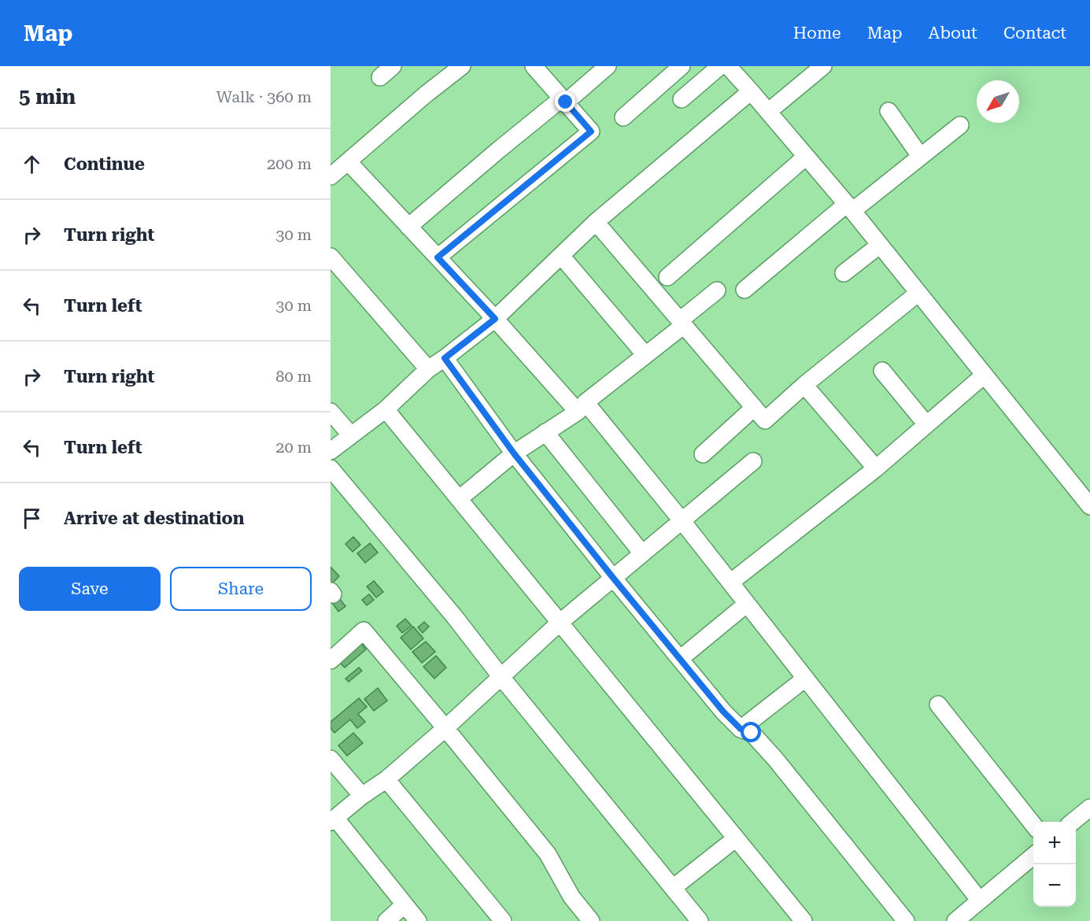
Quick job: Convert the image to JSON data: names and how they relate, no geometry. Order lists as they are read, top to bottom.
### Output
{
  "north": "bottom left",
  "page": {
    "header": "Map",
    "nav": [
      "Home",
      "Map",
      "About",
      "Contact"
    ],
    "heading": ["5 min", "Walk · 360 m"],
    "list": [
      ["Continue", "200 m"],
      ["Turn right", "30 m"],
      ["Turn left", "30 m"],
      ["Turn right", "80 m"],
      ["Turn left", "20 m"],
      "Arrive at destination"
    ],
    "buttons": ["Save", "Share"],
    "map_buttons": ["+", "−"]
  }
}
